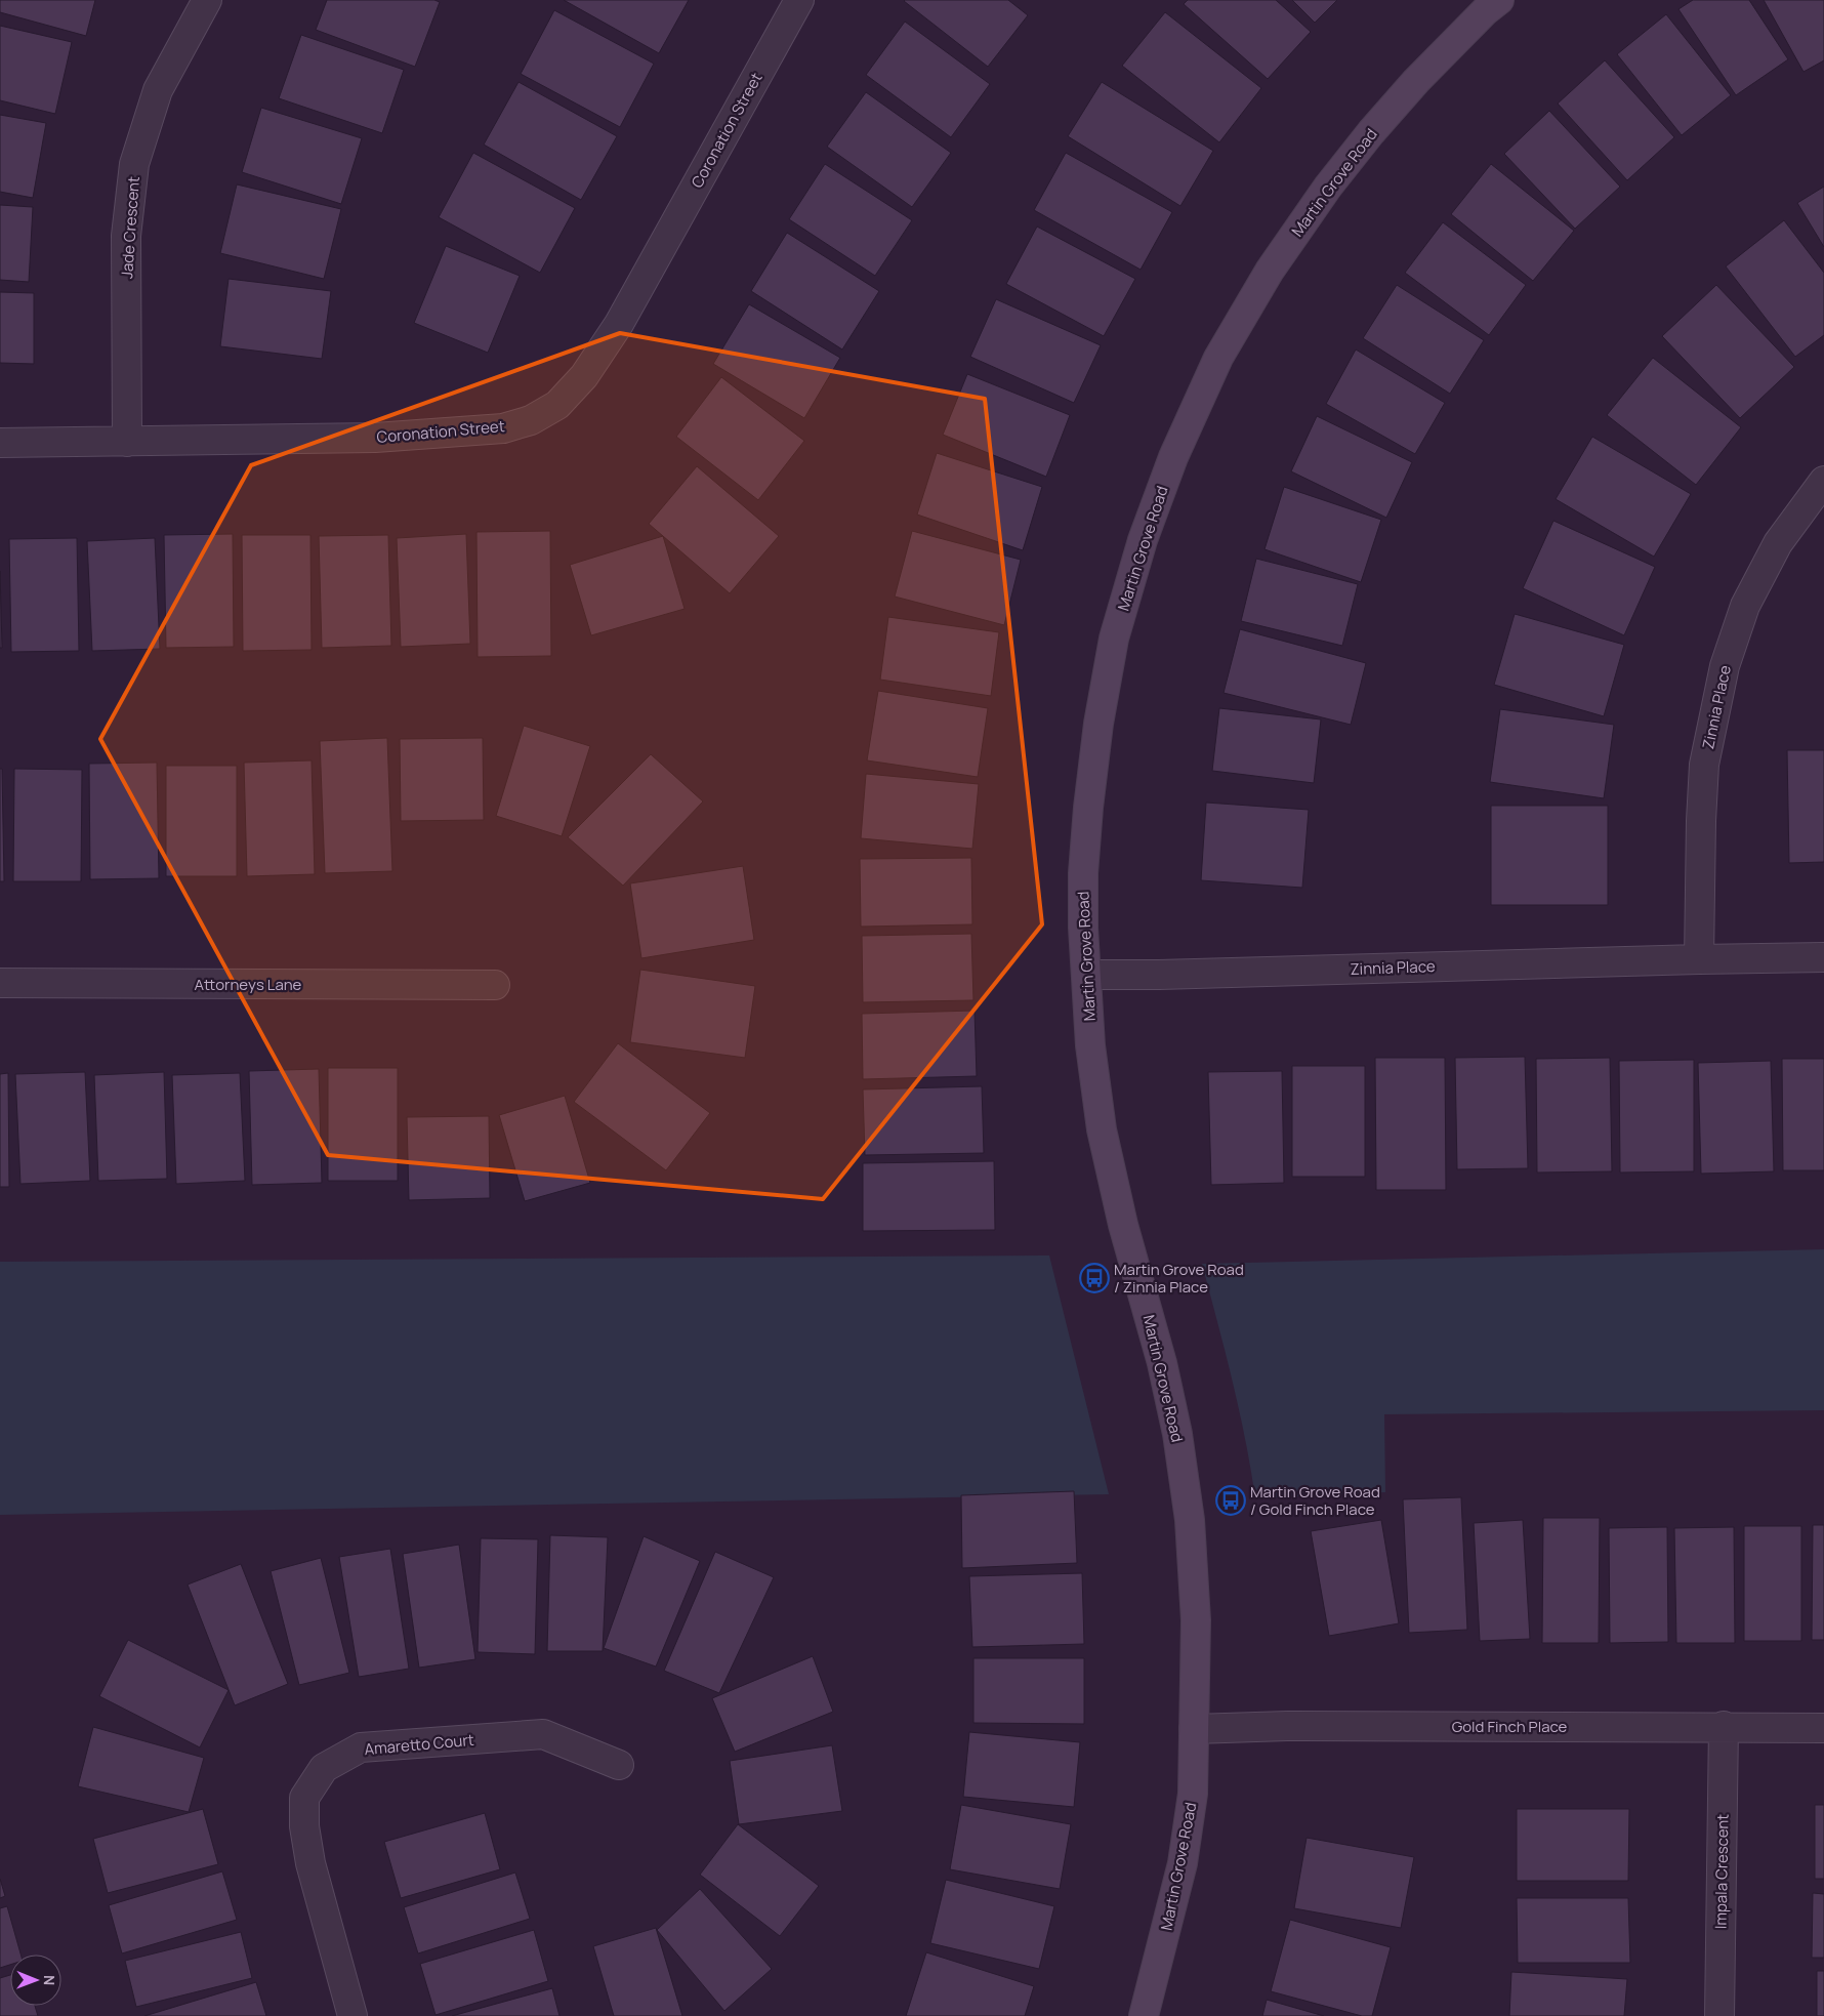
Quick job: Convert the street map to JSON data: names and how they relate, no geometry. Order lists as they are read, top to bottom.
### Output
{
  "streets": {
    "street": [
      "Coronation Street",
      "Martin Grove Road",
      "Jade Crescent",
      "Zinnia Place",
      "Attorneys Lane",
      "Gold Finch Place",
      "Amaretto Court",
      "Impala Crescent"
    ]
  },
  "crossings": [
    ["Coronation Street", "Jade Crescent"],
    ["Martin Grove Road", "Zinnia Place"],
    ["Martin Grove Road", "Gold Finch Place"],
    ["Gold Finch Place", "Impala Crescent"]
  ],
  "places": {
    "bus stop": ["Martin Grove Road / Zinnia Place", "Martin Grove Road / Gold Finch Place"]
  },
  "north": "right"
}
